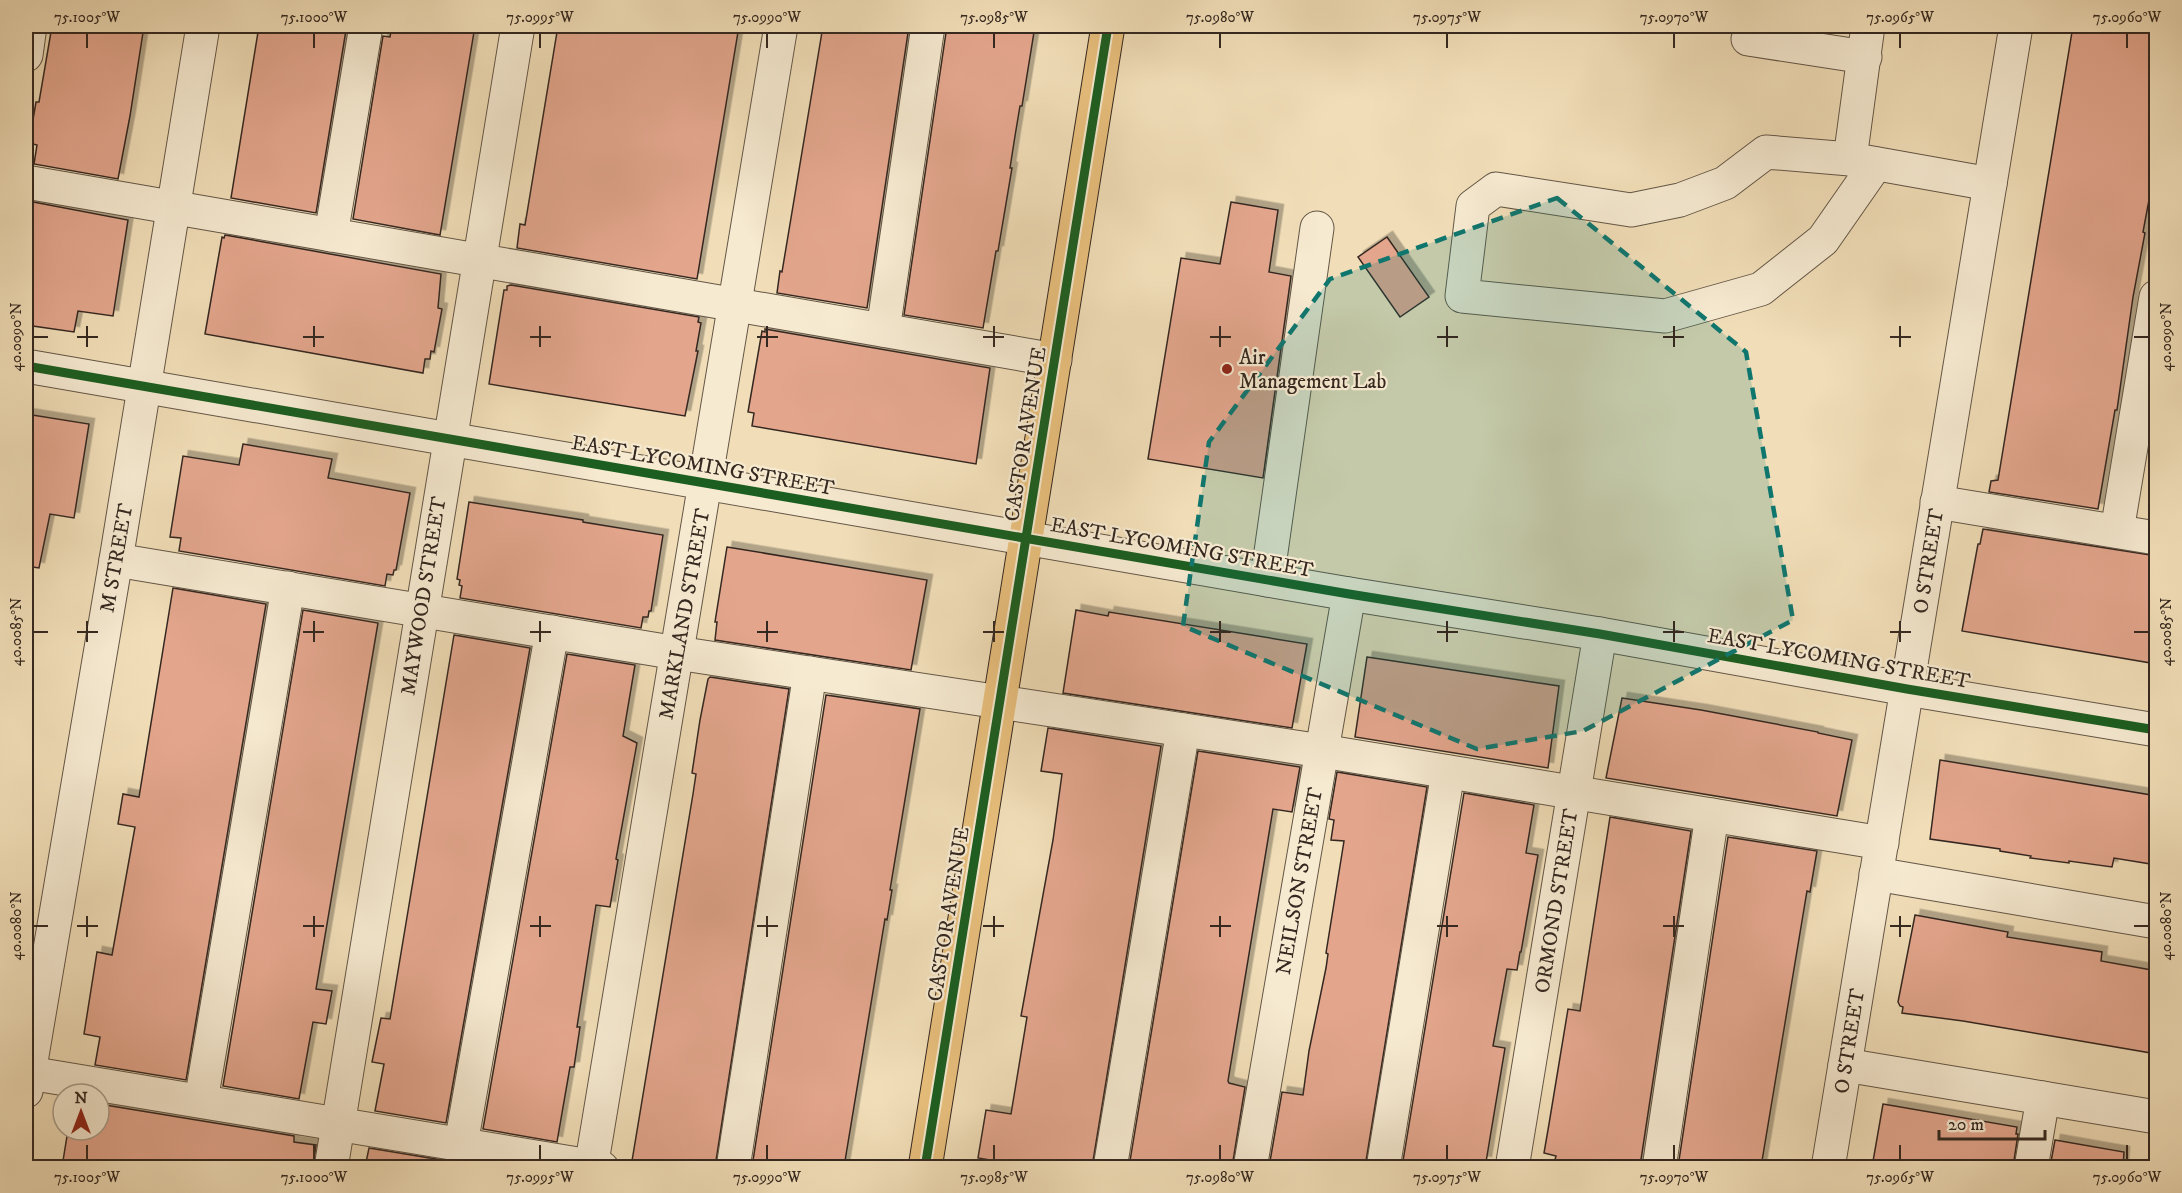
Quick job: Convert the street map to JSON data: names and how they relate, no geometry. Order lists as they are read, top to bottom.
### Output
{
  "streets": {
    "main road": ["CASTOR AVENUE"],
    "street": [
      "EAST LYCOMING STREET",
      "M STREET",
      "O STREET",
      "MAYWOOD STREET",
      "MARKLAND STREET",
      "NEILSON STREET",
      "ORMOND STREET"
    ]
  },
  "crossings": [
    ["CASTOR AVENUE", "EAST LYCOMING STREET"],
    ["EAST LYCOMING STREET", "M STREET"],
    ["EAST LYCOMING STREET", "O STREET"],
    ["EAST LYCOMING STREET", "MAYWOOD STREET"],
    ["EAST LYCOMING STREET", "MARKLAND STREET"],
    ["EAST LYCOMING STREET", "NEILSON STREET"],
    ["EAST LYCOMING STREET", "ORMOND STREET"]
  ],
  "places": ["Air Management Lab"],
  "scale_bar": "20 m",
  "north": "top",
  "coordinates": [
    "75.1005°W",
    "75.1000°W",
    "75.0995°W",
    "75.0990°W",
    "75.0985°W",
    "75.0980°W",
    "75.0975°W",
    "75.0970°W",
    "75.0965°W",
    "75.0960°W",
    "40.0090°N",
    "40.0085°N",
    "40.0080°N"
  ]
}
